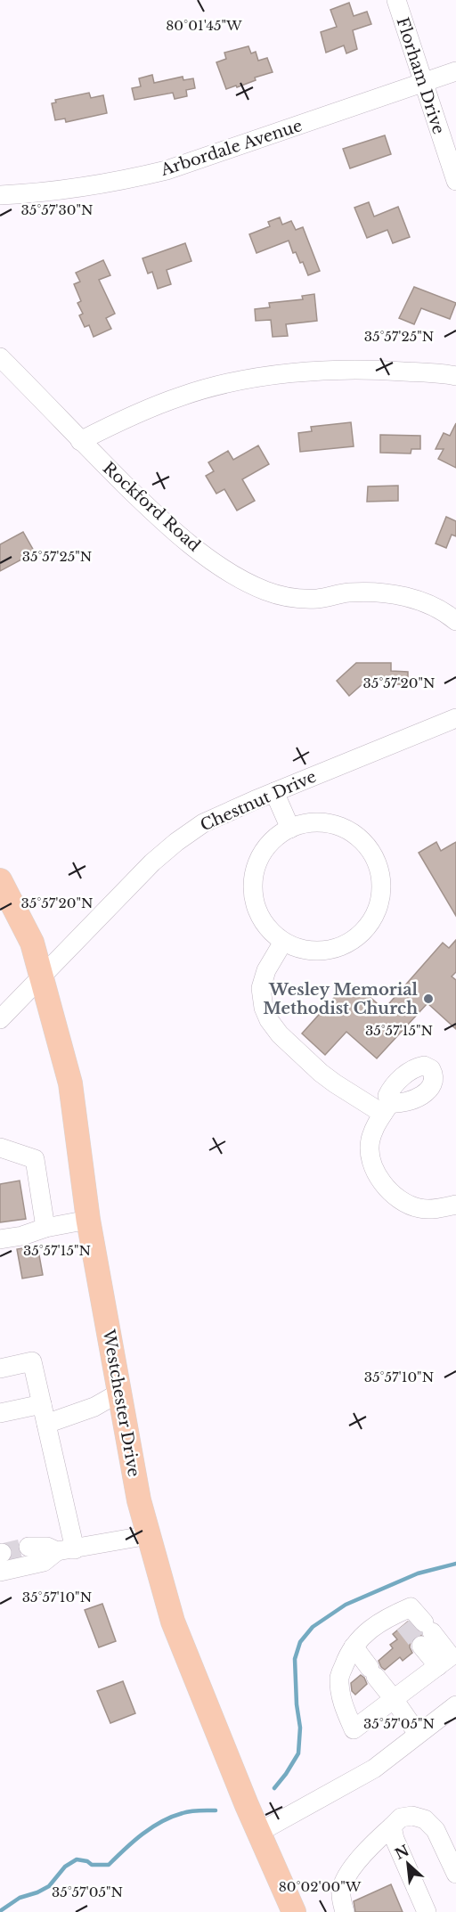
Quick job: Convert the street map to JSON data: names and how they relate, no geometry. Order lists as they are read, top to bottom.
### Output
{
  "streets": {
    "main road": ["Westchester Drive"],
    "street": [
      "Florham Drive",
      "Arbordale Avenue",
      "Rockford Road",
      "Chestnut Drive"
    ]
  },
  "crossings": [
    ["Florham Drive", "Arbordale Avenue"],
    ["Chestnut Drive", "Westchester Drive"]
  ],
  "places": ["Wesley Memorial Methodist Church"],
  "north": "top left",
  "coordinates": [
    "80°01'45\"W",
    "35°57'30\"N",
    "35°57'25\"N",
    "35°57'20\"N",
    "35°57'15\"N",
    "35°57'10\"N",
    "35°57'05\"N",
    "80°02'00\"W"
  ]
}
